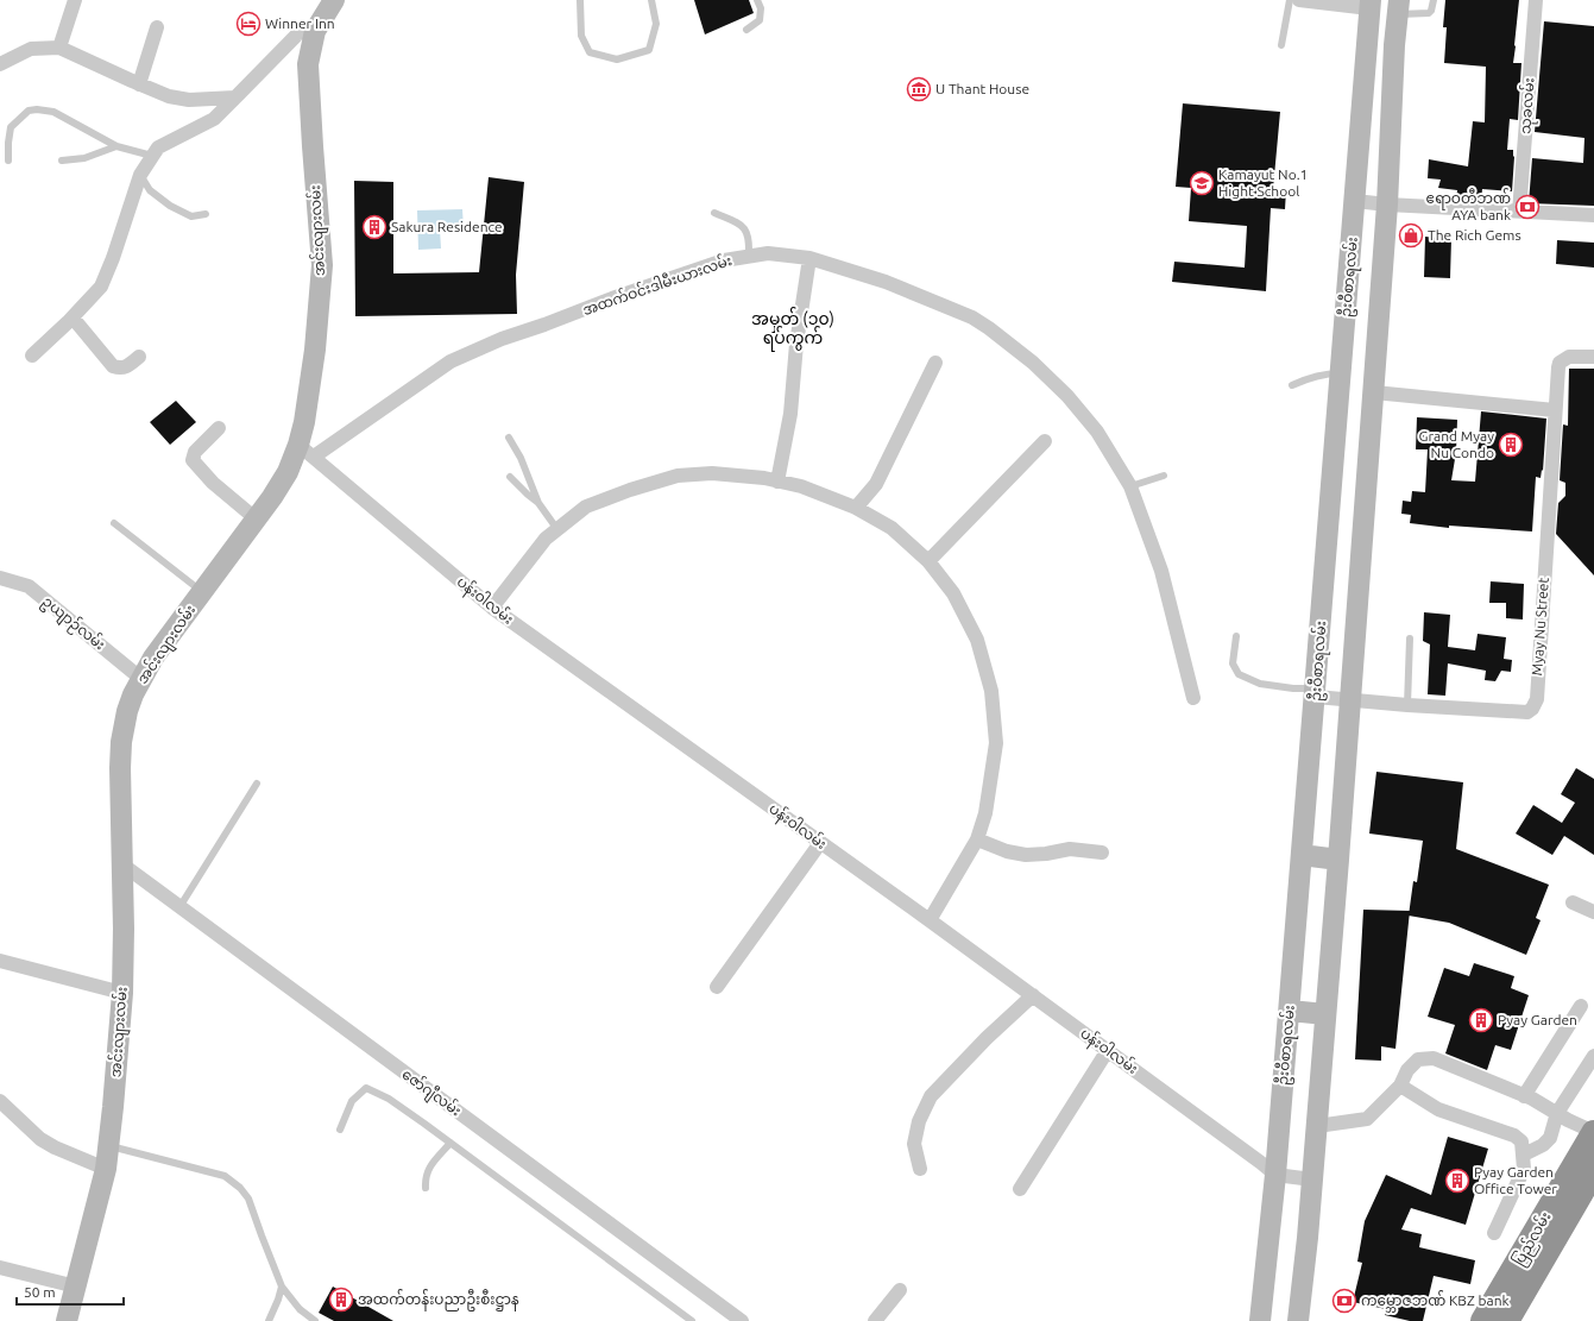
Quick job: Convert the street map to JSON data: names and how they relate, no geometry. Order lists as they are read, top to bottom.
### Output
{
  "streets": {
    "highway": ["ပြည်လမ်း"],
    "main road": ["အင်းလျားလမ်း", "ဦးဝီစာရလမ်း"],
    "street": [
      "သုခလမ်း",
      "အထက်ဝင်းဒါမီးယားလမ်း",
      "ပန်းဝါလမ်း",
      "ဥယျာဉ်လမ်း",
      "Myay Nu Street",
      "ဇော်ဂျီလမ်း"
    ]
  },
  "crossings": [
    ["အင်းလျားလမ်း", "အထက်ဝင်းဒါမီးယားလမ်း"],
    ["အင်းလျားလမ်း", "ပန်းဝါလမ်း"],
    ["အင်းလျားလမ်း", "ဥယျာဉ်လမ်း"],
    ["အင်းလျားလမ်း", "ဇော်ဂျီလမ်း"],
    ["ဦးဝီစာရလမ်း", "ပန်းဝါလမ်း"],
    ["ဦးဝီစာရလမ်း", "Myay Nu Street"],
    ["အထက်ဝင်းဒါမီးယားလမ်း", "ပန်းဝါလမ်း"]
  ],
  "districts": ["အမှတ် (၁၀) ရပ်ကွက်"],
  "places": {
    "hotel": ["Winner Inn"],
    "museum": ["U Thant House"],
    "school or university": ["Kamayut No.1 Hight School"],
    "bank": ["ဧရာဝတီဘဏ် AYA bank", "ကမ္ဘောဇဘဏ် KBZ bank"],
    "building": [
      "Sakura Residence",
      "Grand Myay Nu Condo",
      "Pyay Garden",
      "Pyay Garden Office Tower",
      "အထက်တန်းပညာဦးစီးဋ္ဌာန"
    ],
    "shop": ["The Rich Gems"]
  },
  "scale_bar": "50 m"
}
